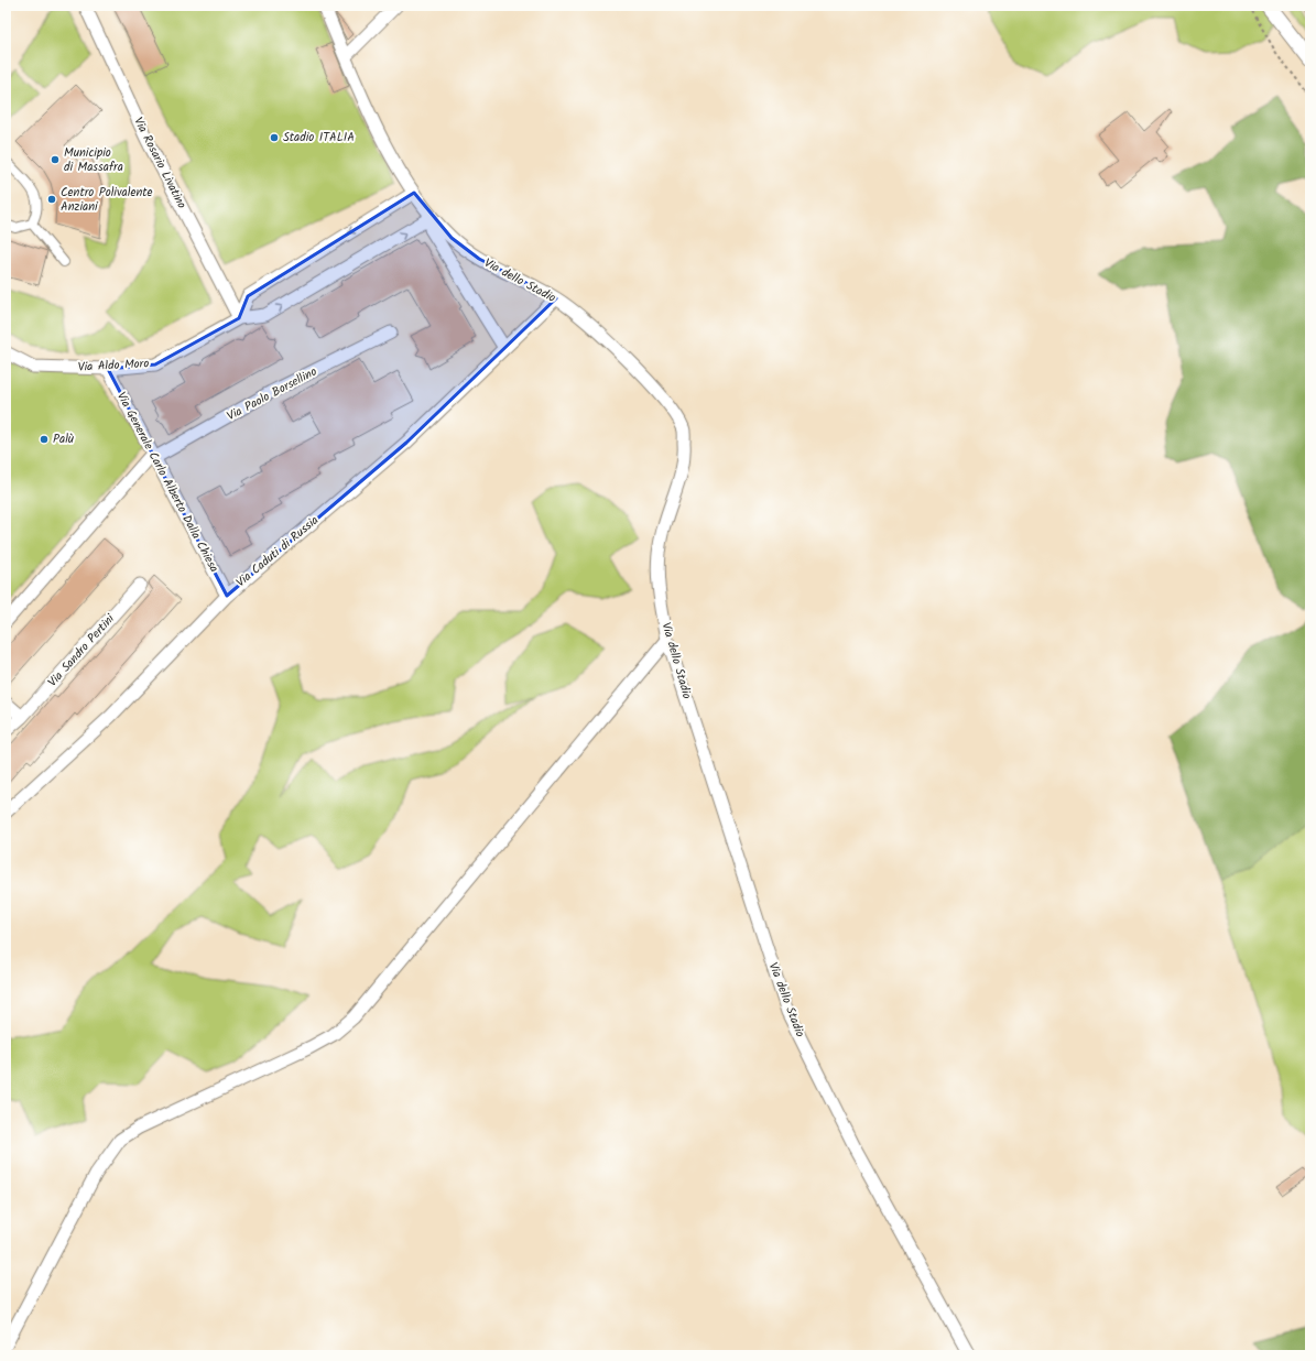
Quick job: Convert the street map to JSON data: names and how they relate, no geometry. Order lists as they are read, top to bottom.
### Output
{
  "streets": {
    "street": [
      "Via Rosario Livatino",
      "Via dello Stadio",
      "Via Aldo Moro",
      "Via Paolo Borsellino",
      "Via Generale Carlo Alberto Dalla Chiesa",
      "Via Caduti di Russia",
      "Via Sandro Pertini"
    ]
  },
  "crossings": [
    ["Via Rosario Livatino", "Via Aldo Moro"],
    ["Via dello Stadio", "Via Aldo Moro"],
    ["Via dello Stadio", "Via Caduti di Russia"],
    ["Via Aldo Moro", "Via Generale Carlo Alberto Dalla Chiesa"],
    ["Via Paolo Borsellino", "Via Generale Carlo Alberto Dalla Chiesa"],
    ["Via Generale Carlo Alberto Dalla Chiesa", "Via Caduti di Russia"]
  ],
  "places": [
    "Stadio ITALIA",
    "Municipio di Massafra",
    "Centro Polivalente Anziani",
    "Palù"
  ]
}
